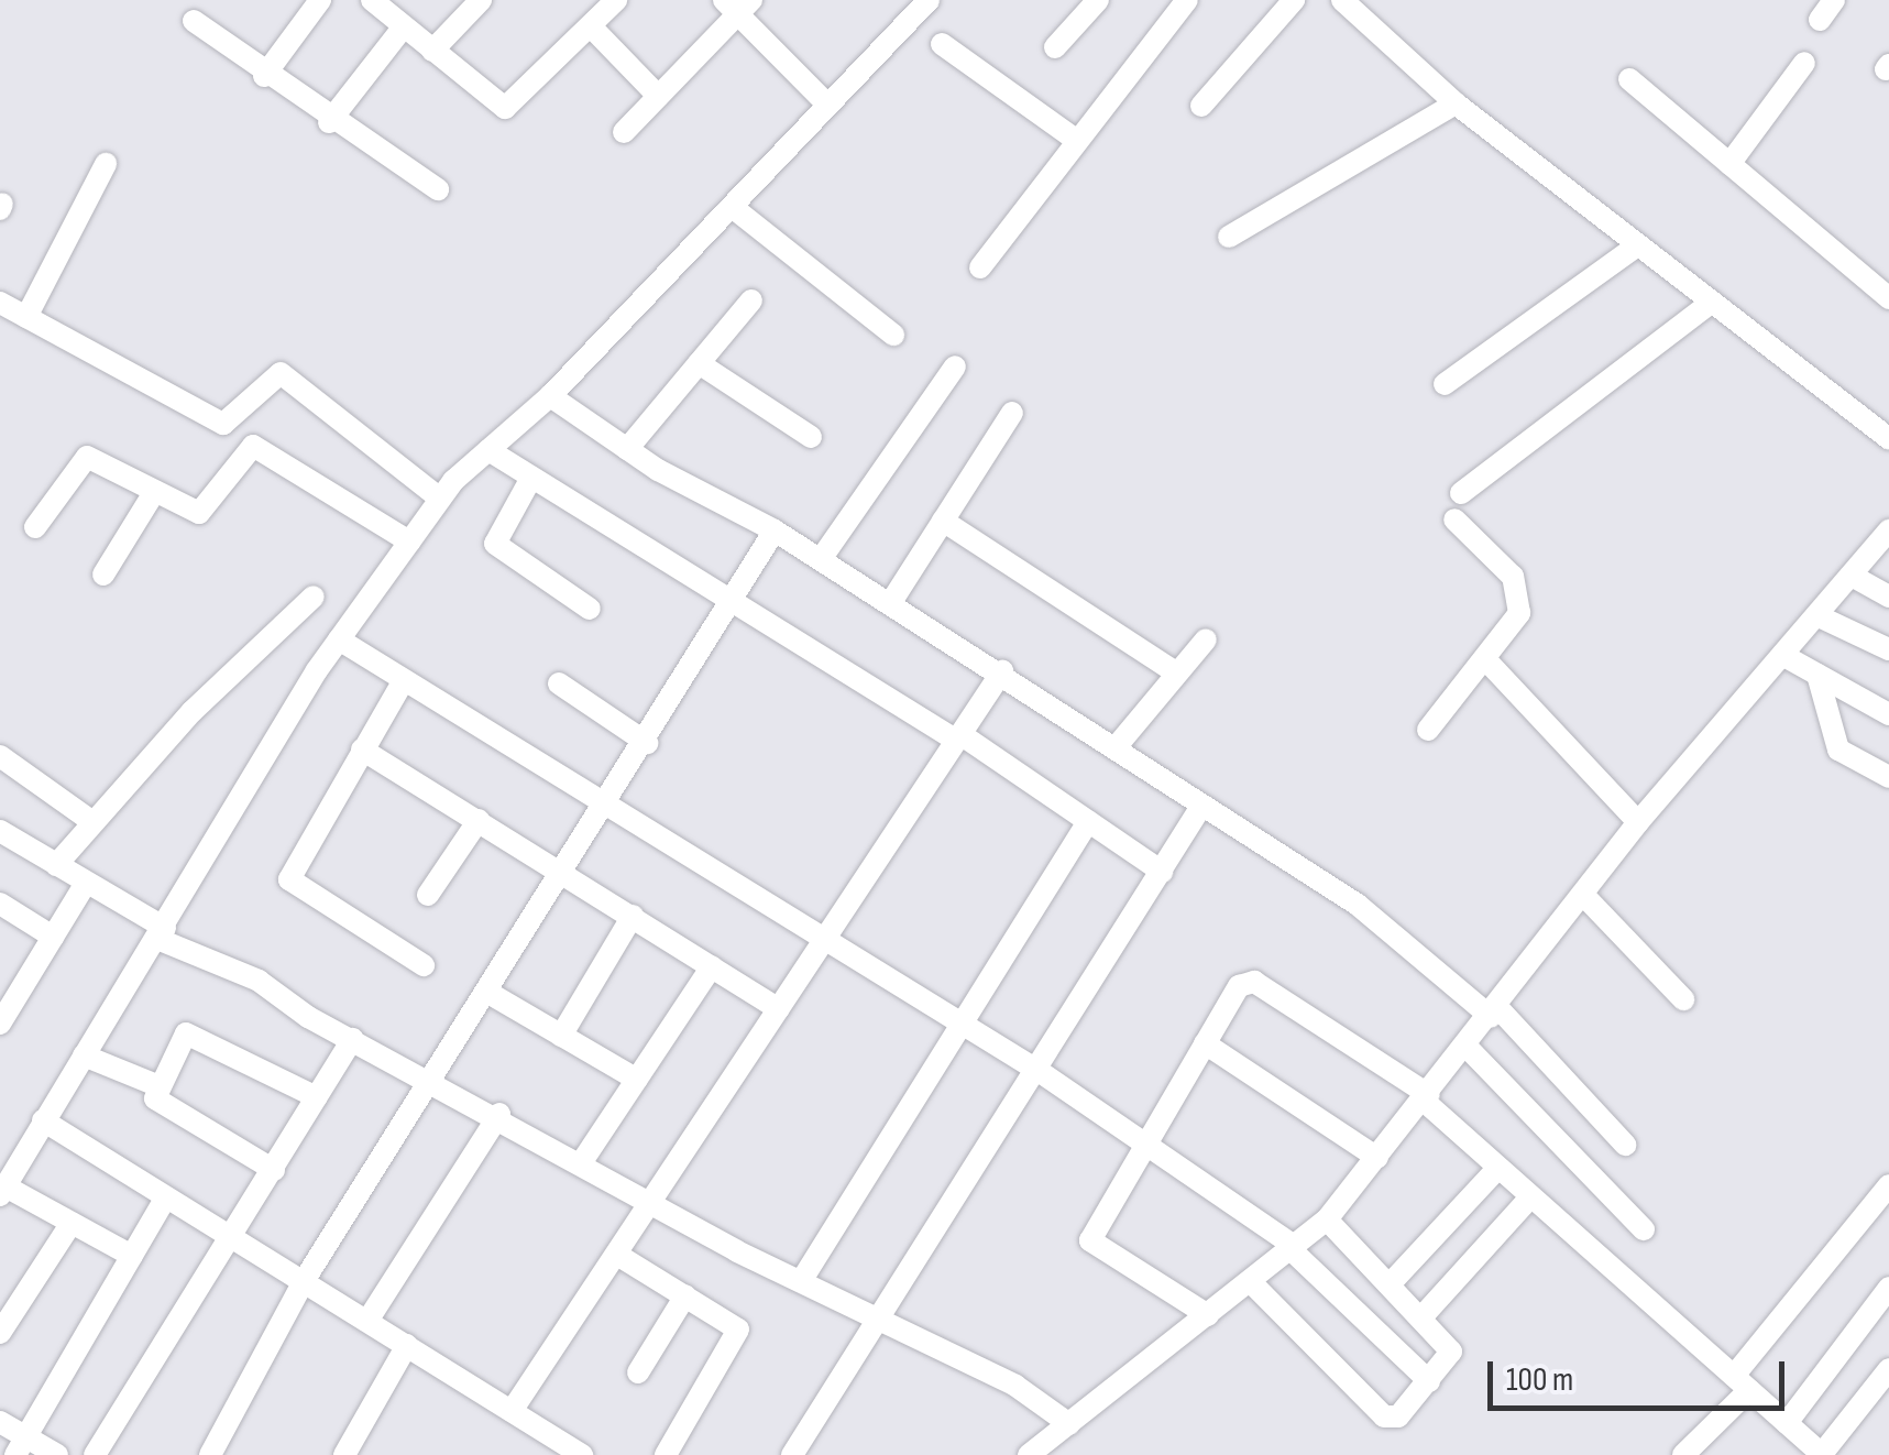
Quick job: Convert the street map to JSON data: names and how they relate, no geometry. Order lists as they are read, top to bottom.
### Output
{
  "scale_bar": "100 m"
}
